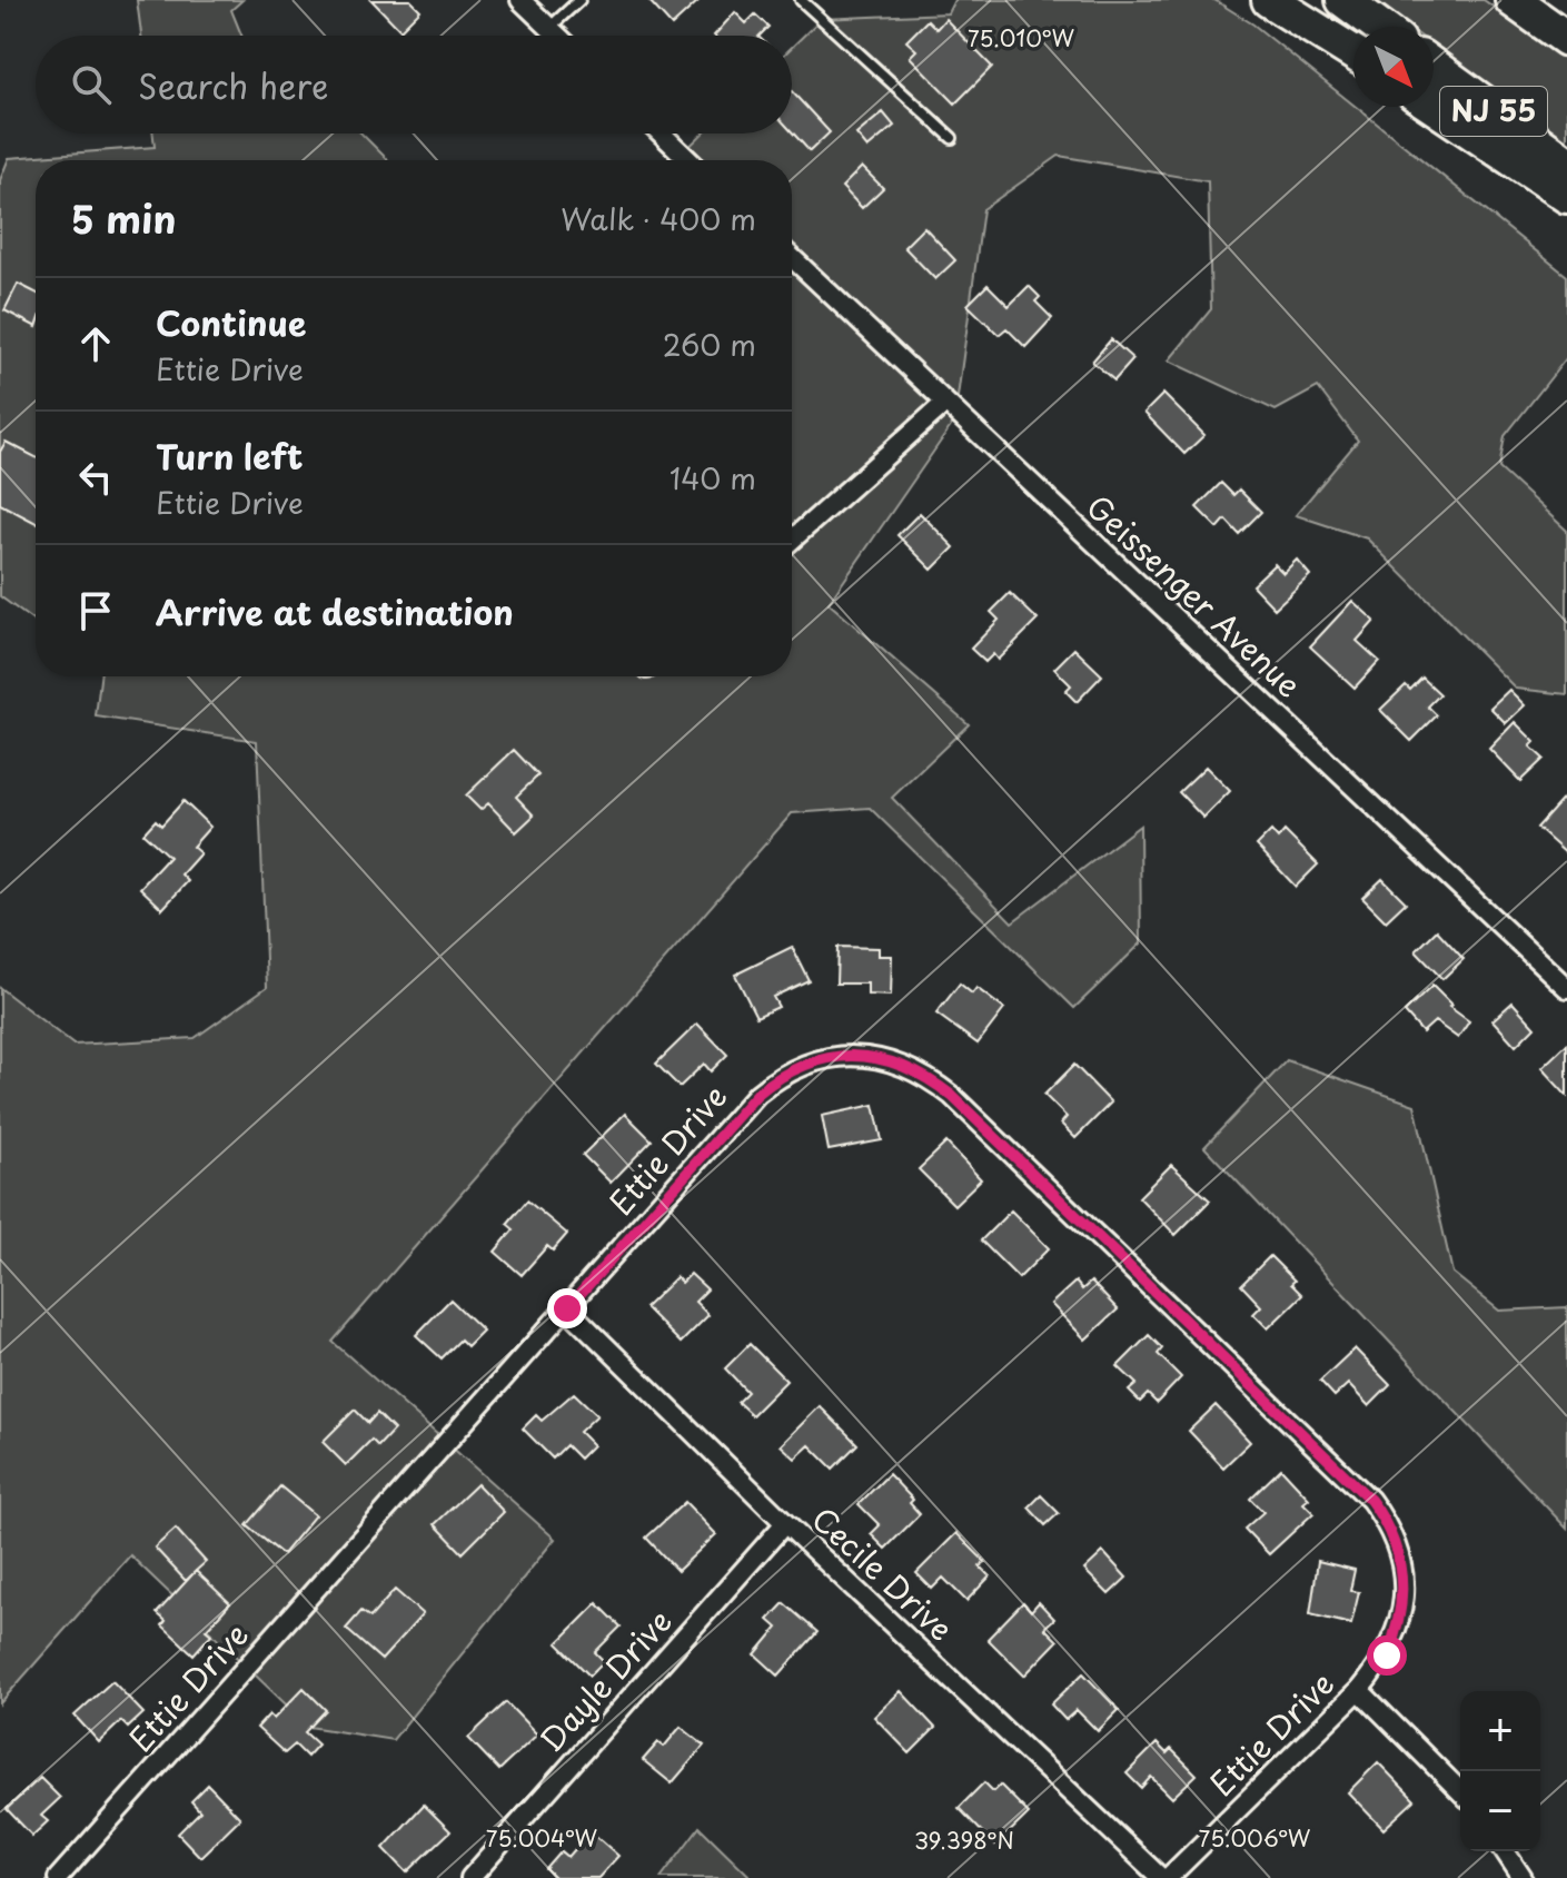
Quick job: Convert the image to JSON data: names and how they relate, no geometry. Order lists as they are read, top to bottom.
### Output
{
  "streets": {
    "highway": ["NJ 55"],
    "street": [
      "Geissenger Avenue",
      "Ettie Drive",
      "Cecile Drive",
      "Dayle Drive"
    ]
  },
  "crossings": [
    ["Ettie Drive", "Cecile Drive"],
    ["Cecile Drive", "Dayle Drive"]
  ],
  "north": "bottom right",
  "page": {
    "search": "Search here",
    "heading": ["5 min", "Walk · 400 m"],
    "list": [
      ["Continue", "Ettie Drive", "260 m"],
      ["Turn left", "Ettie Drive", "140 m"],
      "Arrive at destination"
    ],
    "map_buttons": ["+", "−"]
  },
  "coordinates": [
    "75.010°W",
    "75.004°W",
    "75.006°W",
    "39.398°N"
  ]
}
